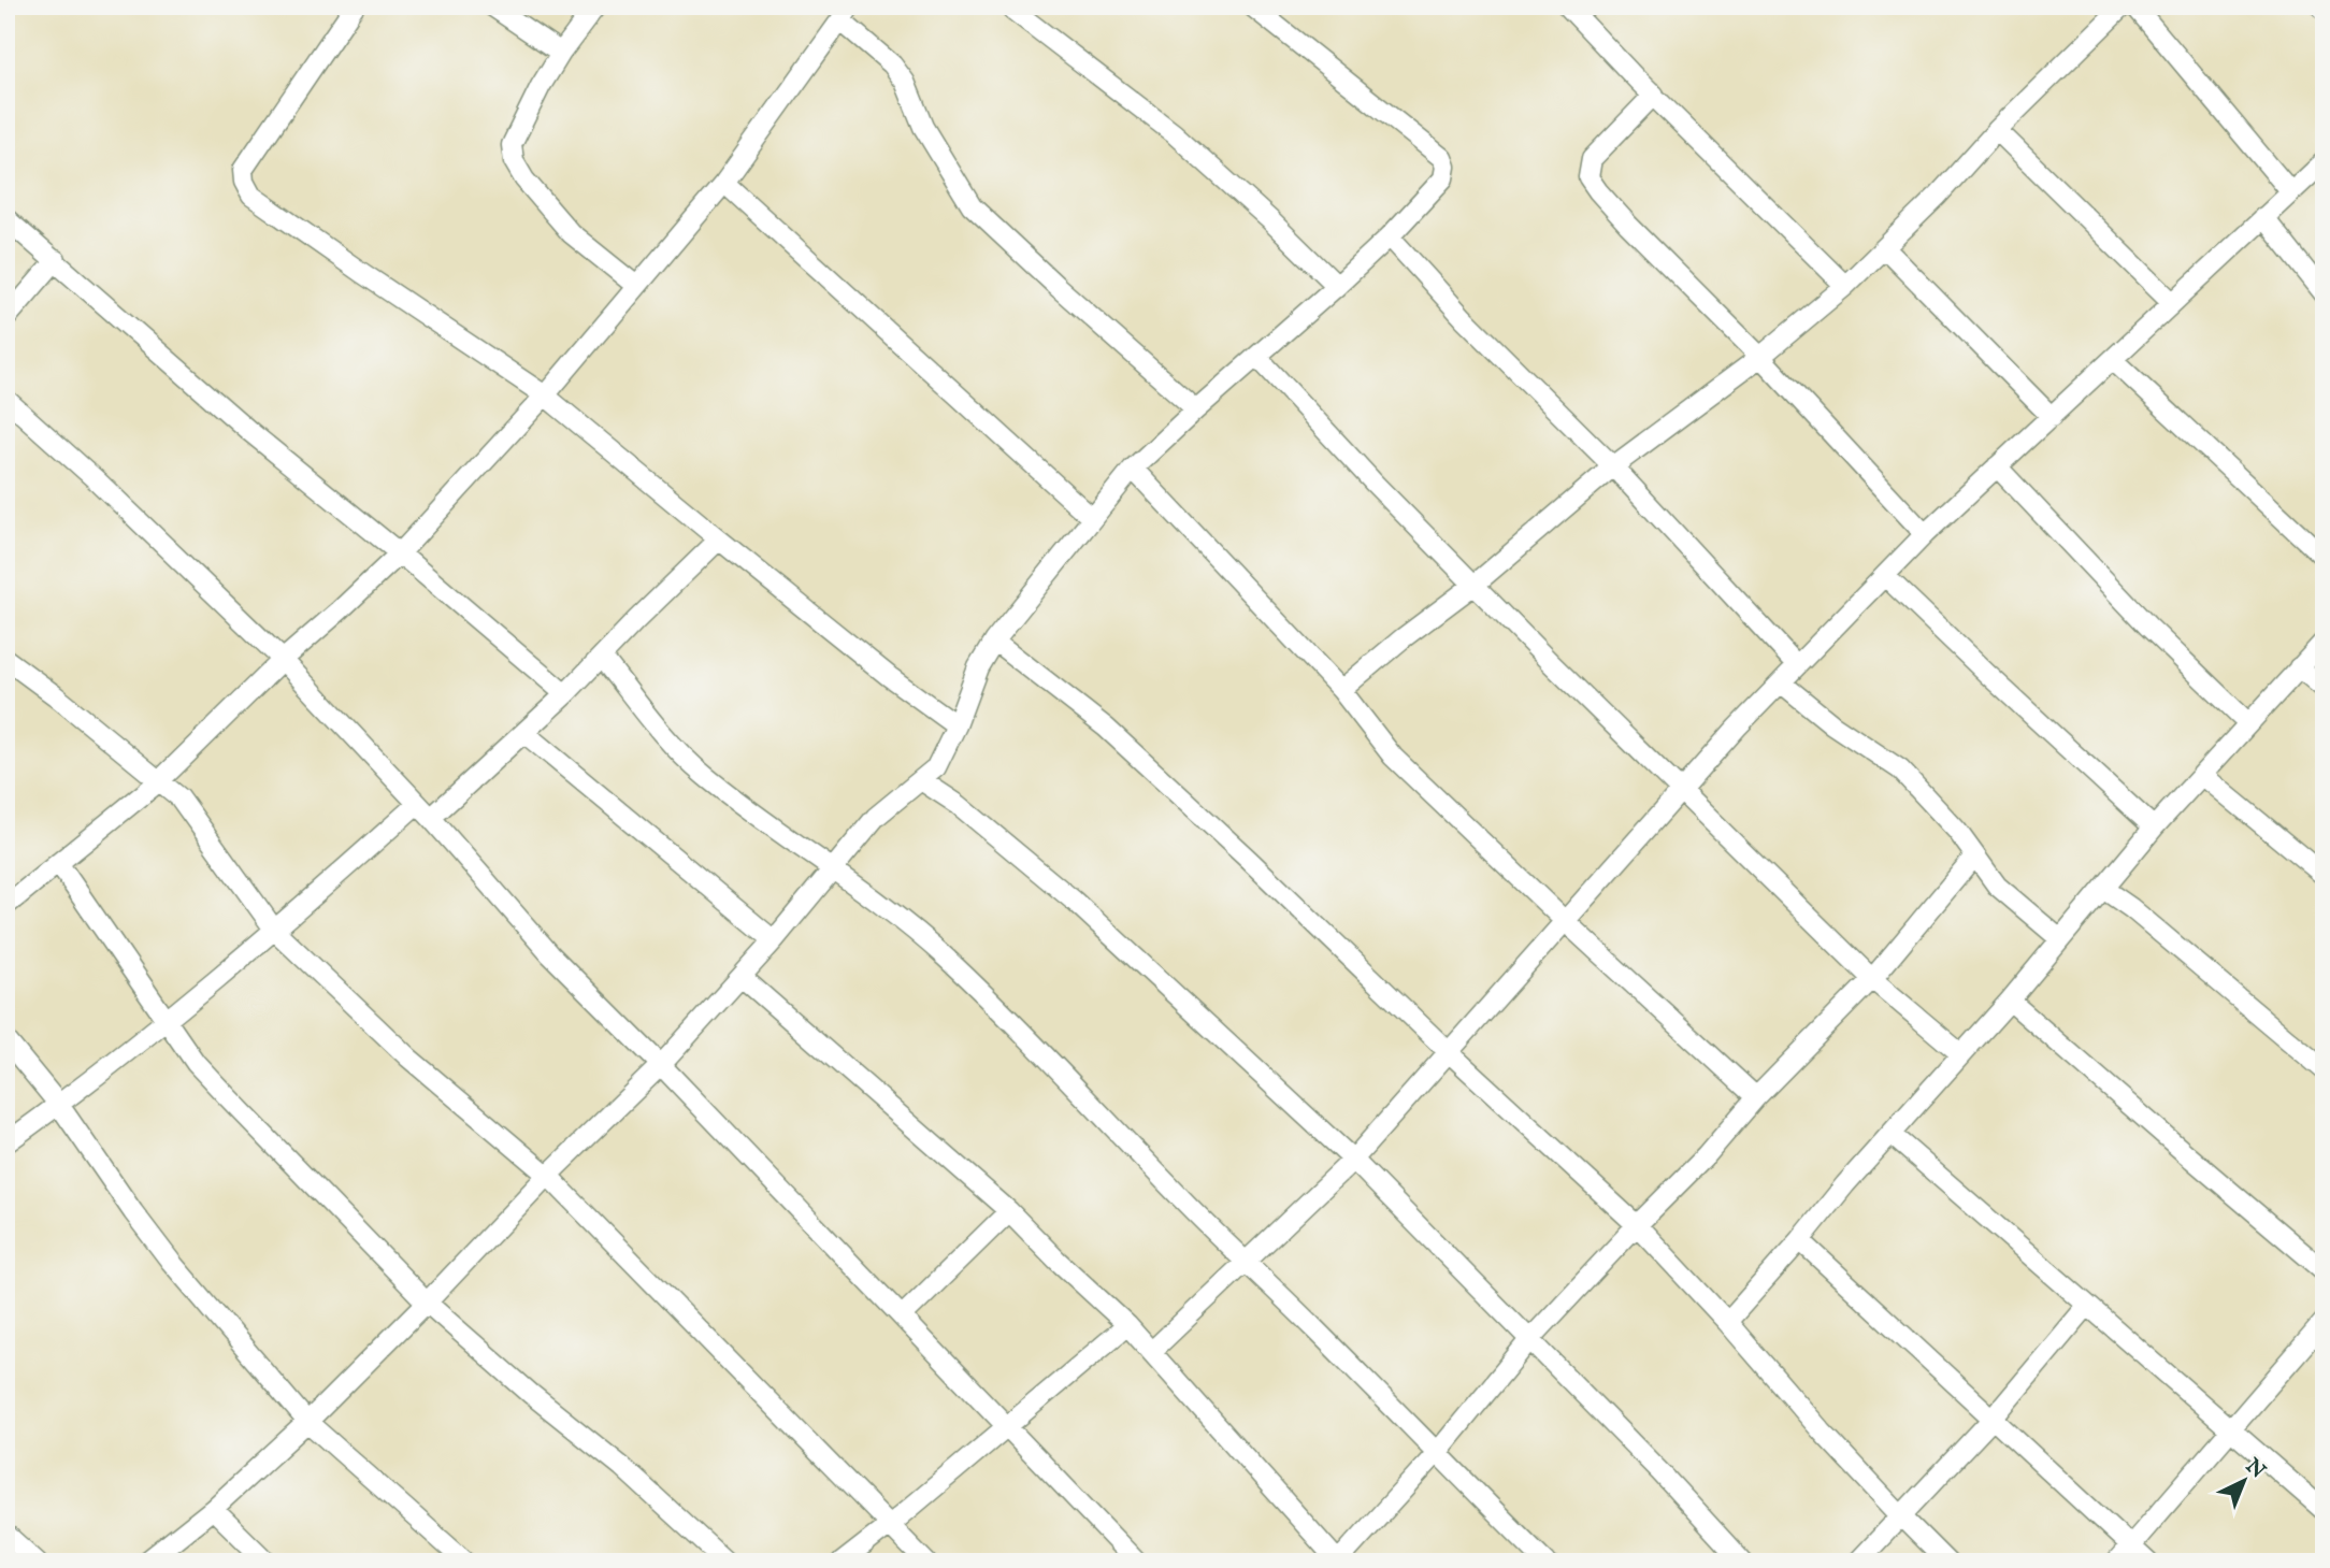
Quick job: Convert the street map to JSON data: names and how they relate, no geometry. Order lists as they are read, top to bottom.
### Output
{
  "north": "top right"
}
